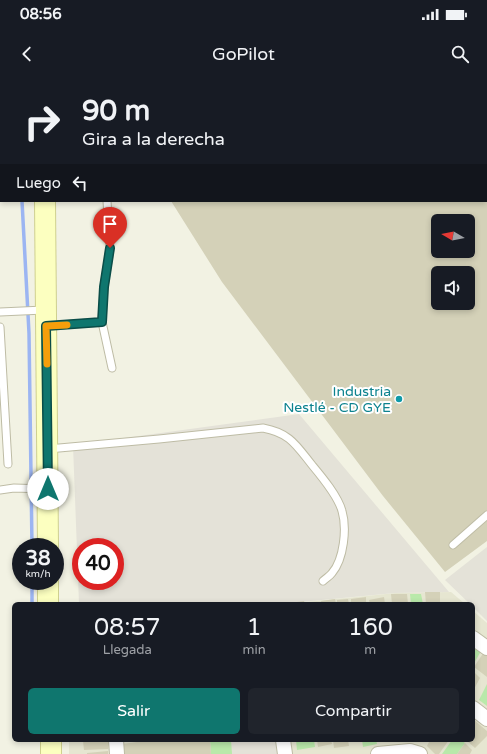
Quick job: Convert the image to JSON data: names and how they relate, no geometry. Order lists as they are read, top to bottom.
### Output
{
  "places": ["Industria Nestlé - CD GYE"],
  "north": "left",
  "page": {
    "status": "08:56",
    "header": "GoPilot",
    "turn": ["90 m", "Gira a la derecha"],
    "then": "Luego",
    "speed": "38 km/h",
    "limit": "40",
    "eta": [
      "08:57",
      "Llegada",
      "1",
      "min",
      "160",
      "m"
    ],
    "buttons": ["Salir", "Compartir"]
  }
}
